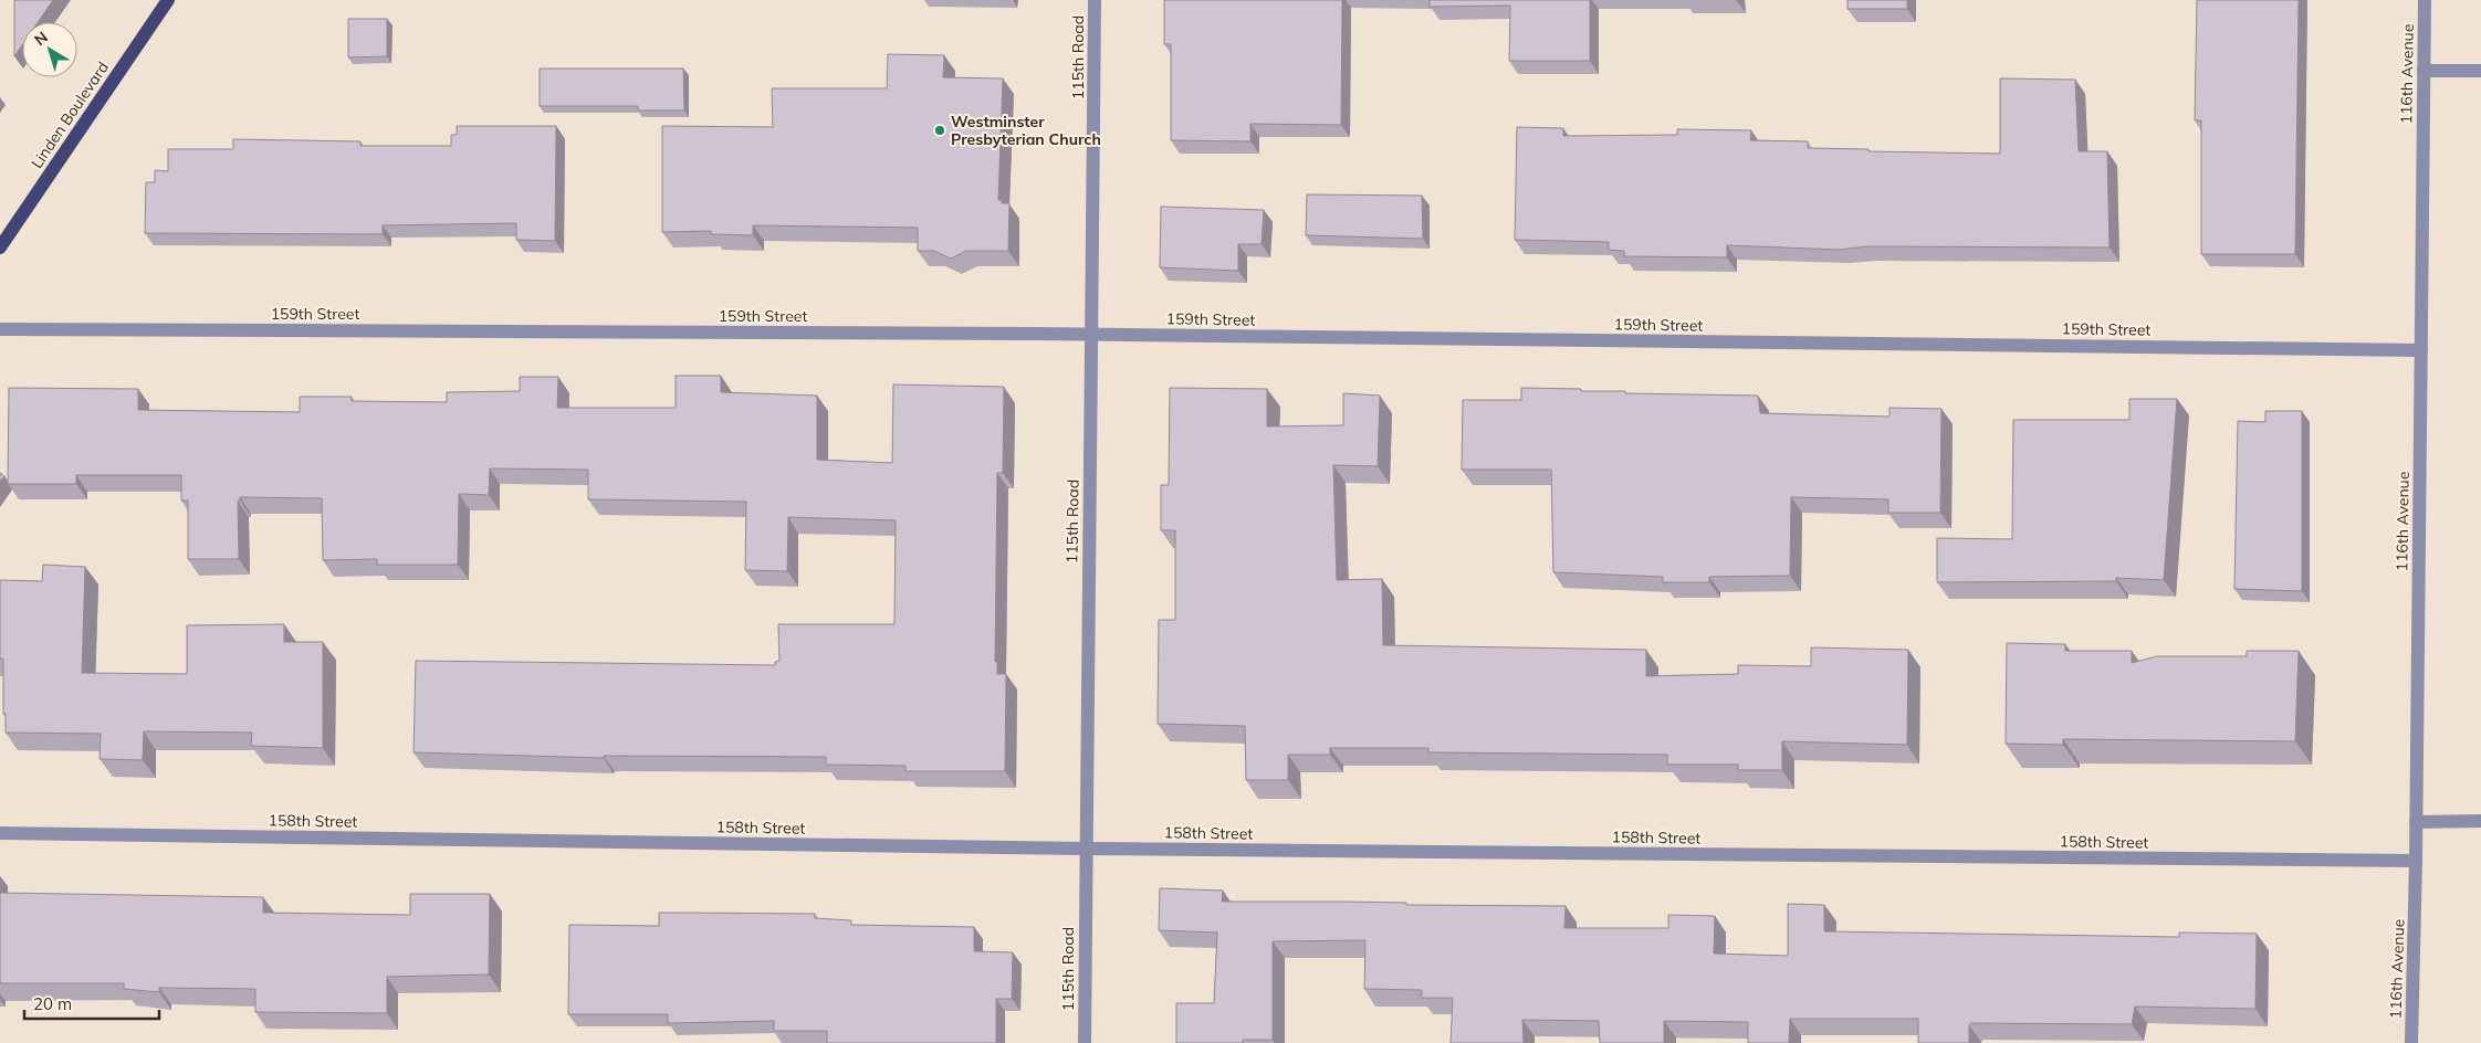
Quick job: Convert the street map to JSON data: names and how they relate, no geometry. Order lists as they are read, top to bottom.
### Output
{
  "streets": {
    "main road": ["Linden Boulevard"],
    "street": [
      "115th Road",
      "116th Avenue",
      "159th Street",
      "158th Street"
    ]
  },
  "crossings": [
    ["115th Road", "159th Street"],
    ["115th Road", "158th Street"],
    ["116th Avenue", "159th Street"],
    ["116th Avenue", "158th Street"]
  ],
  "places": ["Westminster Presbyterian Church"],
  "scale_bar": "20 m",
  "north": "top left"
}
